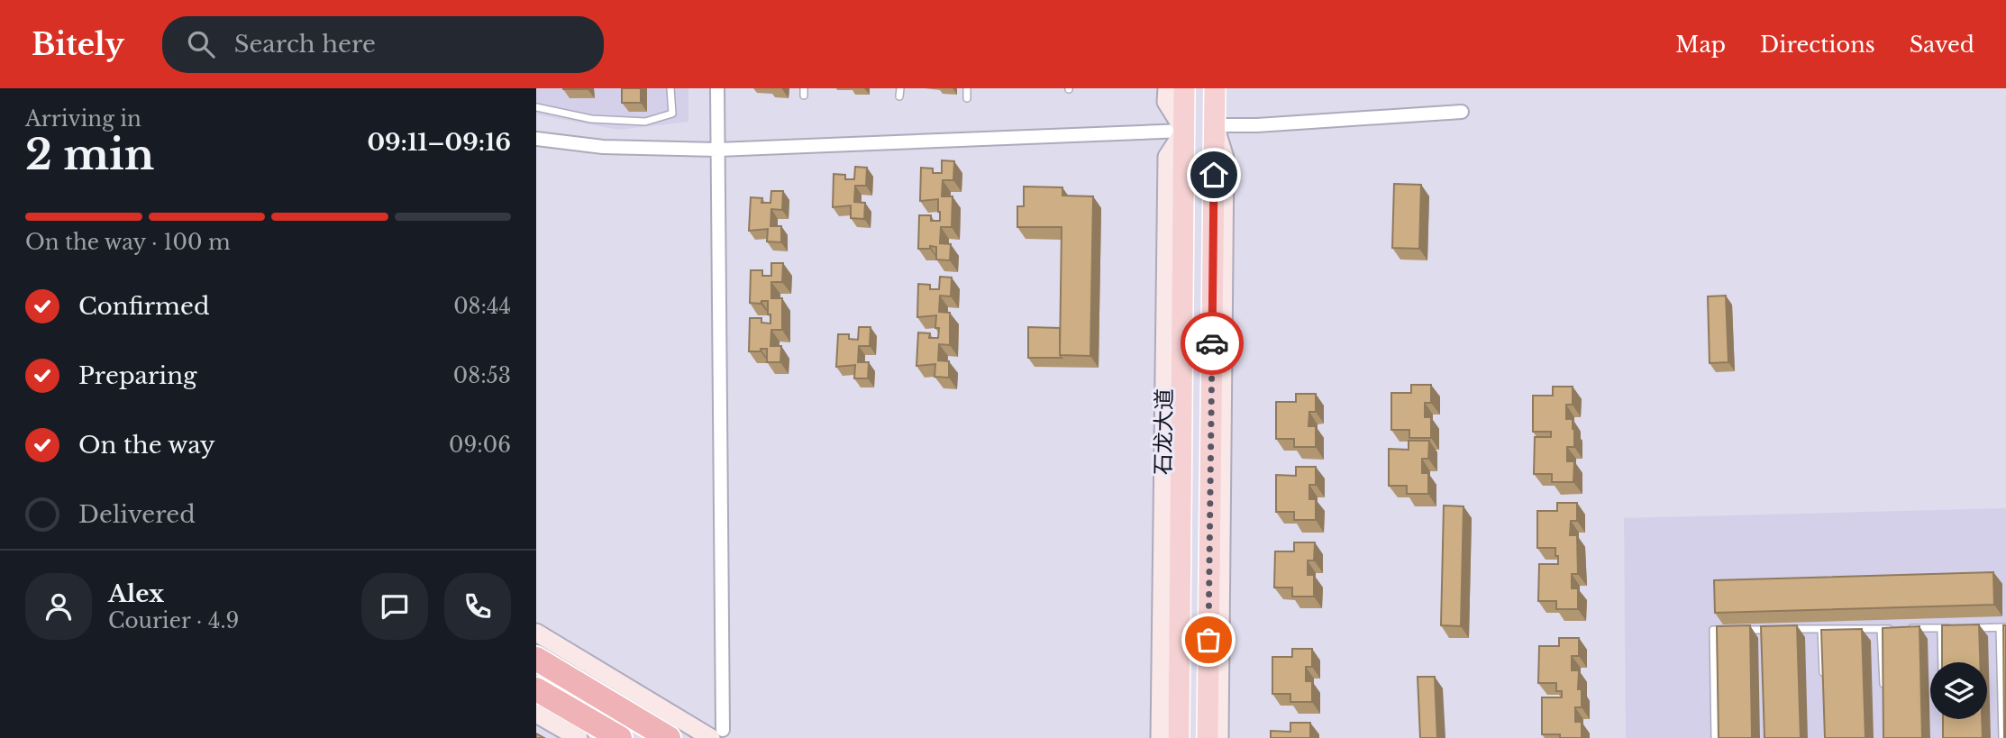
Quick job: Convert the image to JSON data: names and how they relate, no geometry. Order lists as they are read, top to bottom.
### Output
{
  "streets": {
    "main road": ["石龙大道"]
  },
  "page": {
    "header": "Bitely",
    "search": "Search here",
    "nav": ["Map", "Directions", "Saved"],
    "heading": ["2 min", "Arriving in", "09:11–09:16"],
    "panel": ["Alex", "Courier · 4.9"],
    "bar": "On the way · 100 m",
    "list": [
      ["Confirmed", "08:44"],
      ["Preparing", "08:53"],
      ["On the way", "09:06"],
      "Delivered"
    ]
  }
}
